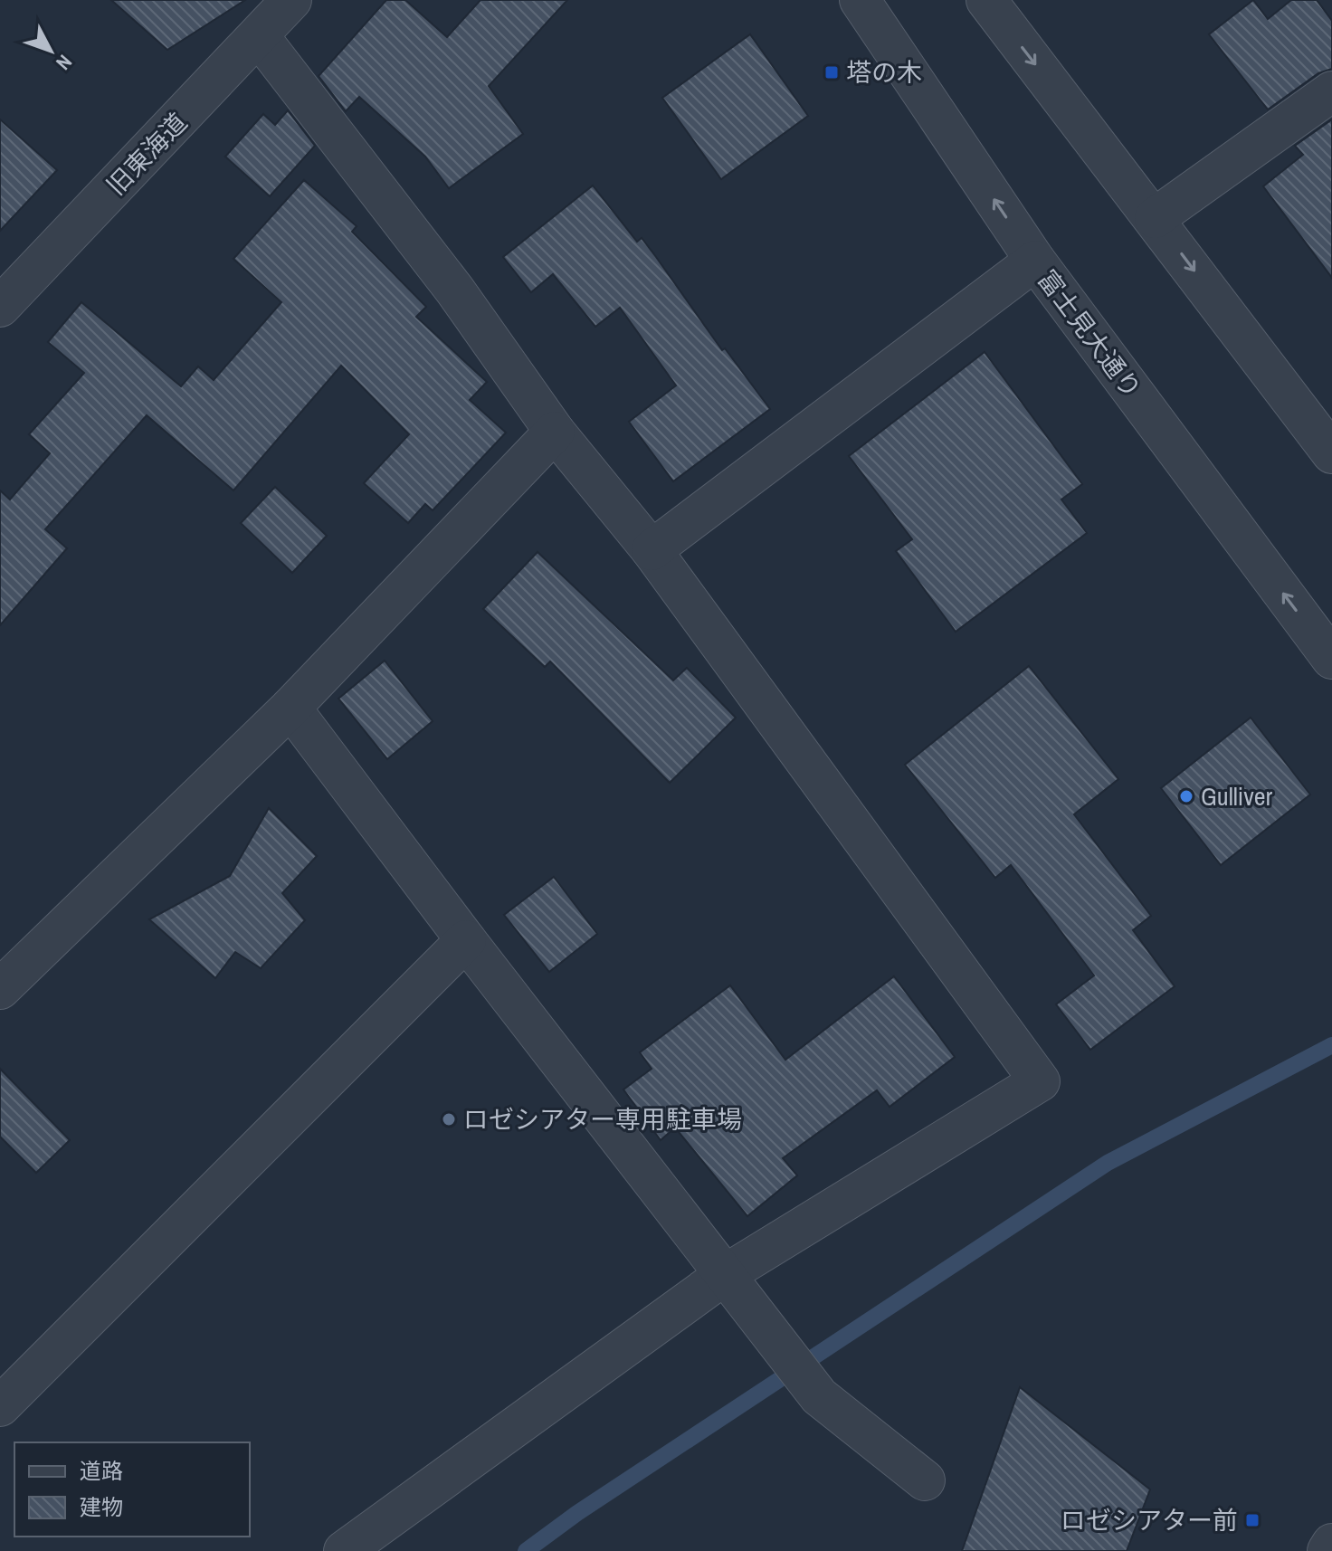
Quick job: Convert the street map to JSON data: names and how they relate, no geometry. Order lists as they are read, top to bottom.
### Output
{
  "streets": {
    "street": ["旧東海道", "富士見大通り"]
  },
  "places": {
    "transit": ["塔の木", "ロゼシアター前"],
    "other": ["Gulliver", "ロゼシアター専用駐車場"]
  },
  "legend": ["道路", "建物"],
  "north": "bottom right"
}
